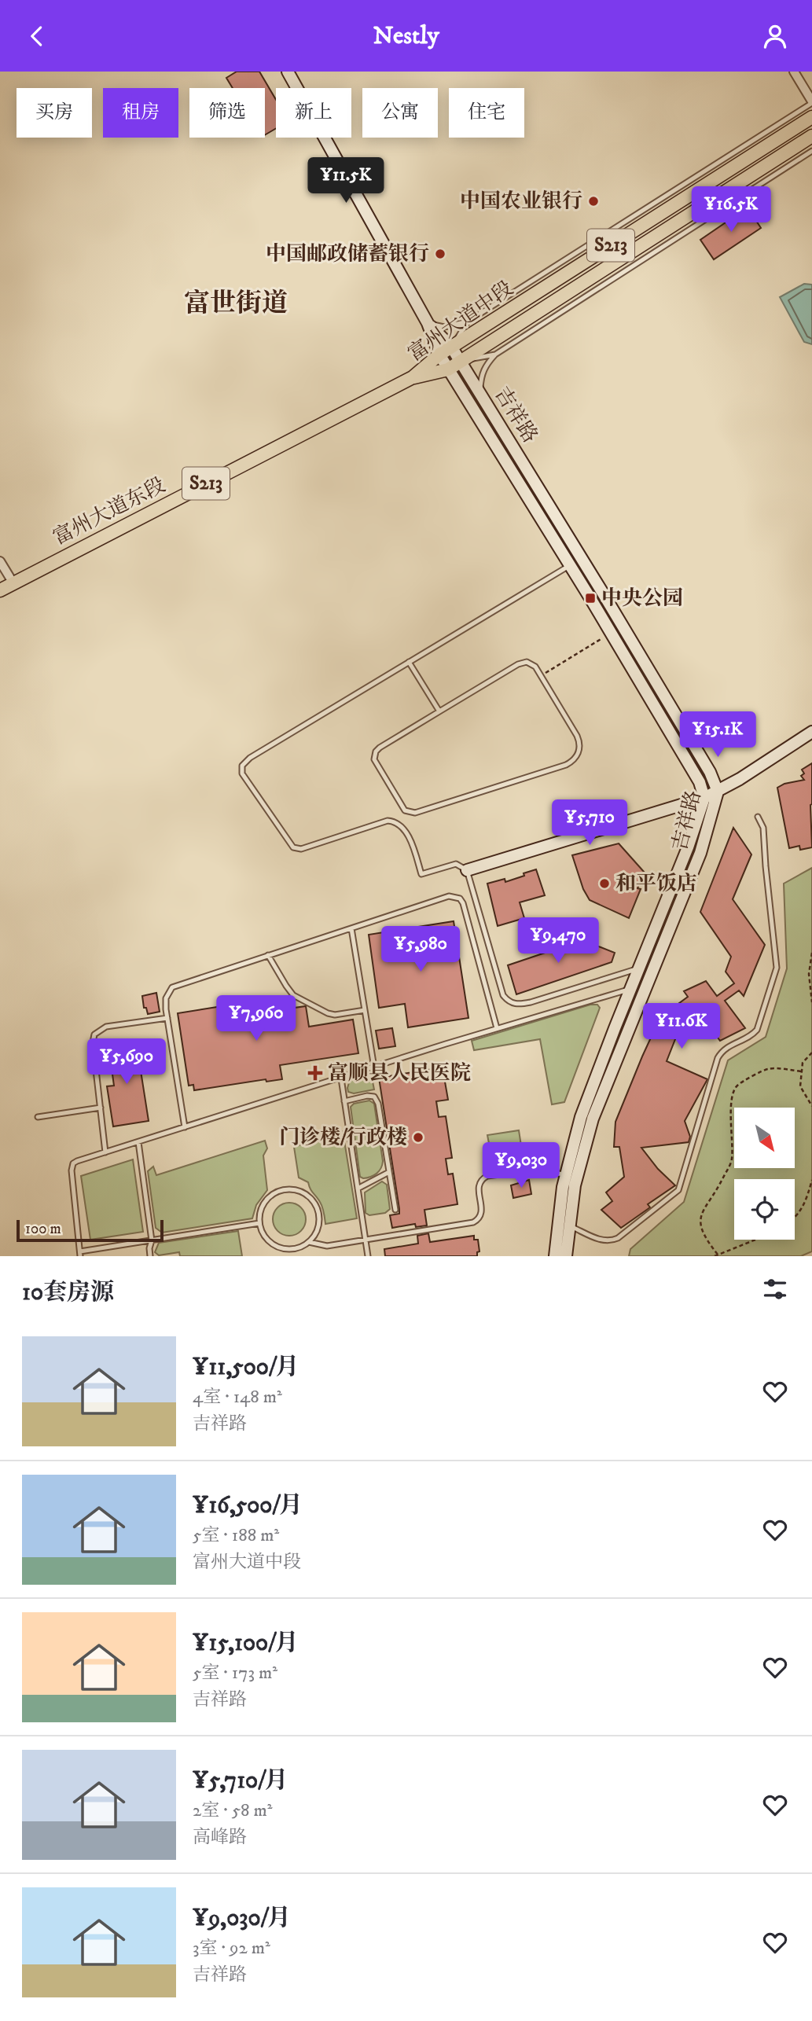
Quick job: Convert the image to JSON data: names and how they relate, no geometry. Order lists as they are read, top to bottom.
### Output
{
  "streets": {
    "main road": [
      "S213",
      "富州大道中段",
      "吉祥路",
      "富州大道东段"
    ]
  },
  "crossings": [
    ["富州大道中段", "吉祥路"],
    ["富州大道中段", "富州大道东段"]
  ],
  "districts": ["富世街道"],
  "places": {
    "other": [
      "中国农业银行",
      "中国邮政储蓄银行",
      "和平饭店",
      "门诊楼/行政楼"
    ],
    "transit": ["中央公园"],
    "health": ["富顺县人民医院"]
  },
  "scale_bar": "100 m",
  "north": "bottom right",
  "page": {
    "header": "Nestly",
    "chip": [
      "买房",
      "租房",
      "筛选",
      "新上",
      "公寓",
      "住宅"
    ],
    "price": [
      "¥11.5K",
      "¥16.5K",
      "¥15.1K",
      "¥5,710",
      "¥9,470",
      "¥5,980",
      "¥7,960",
      "¥11.6K",
      "¥5,690",
      "¥9,030"
    ],
    "scale": "100 m",
    "heading": "10套房源",
    "list": [
      {
        "name": "¥11,500/月",
        "note": "4室 · 148 m² · 吉祥路"
      },
      {
        "name": "¥16,500/月",
        "note": "5室 · 188 m² · 富州大道中段"
      },
      {
        "name": "¥15,100/月",
        "note": "5室 · 173 m² · 吉祥路"
      },
      {
        "name": "¥5,710/月",
        "note": "2室 · 58 m² · 高峰路"
      },
      {
        "name": "¥9,030/月",
        "note": "3室 · 92 m² · 吉祥路"
      }
    ]
  }
}
